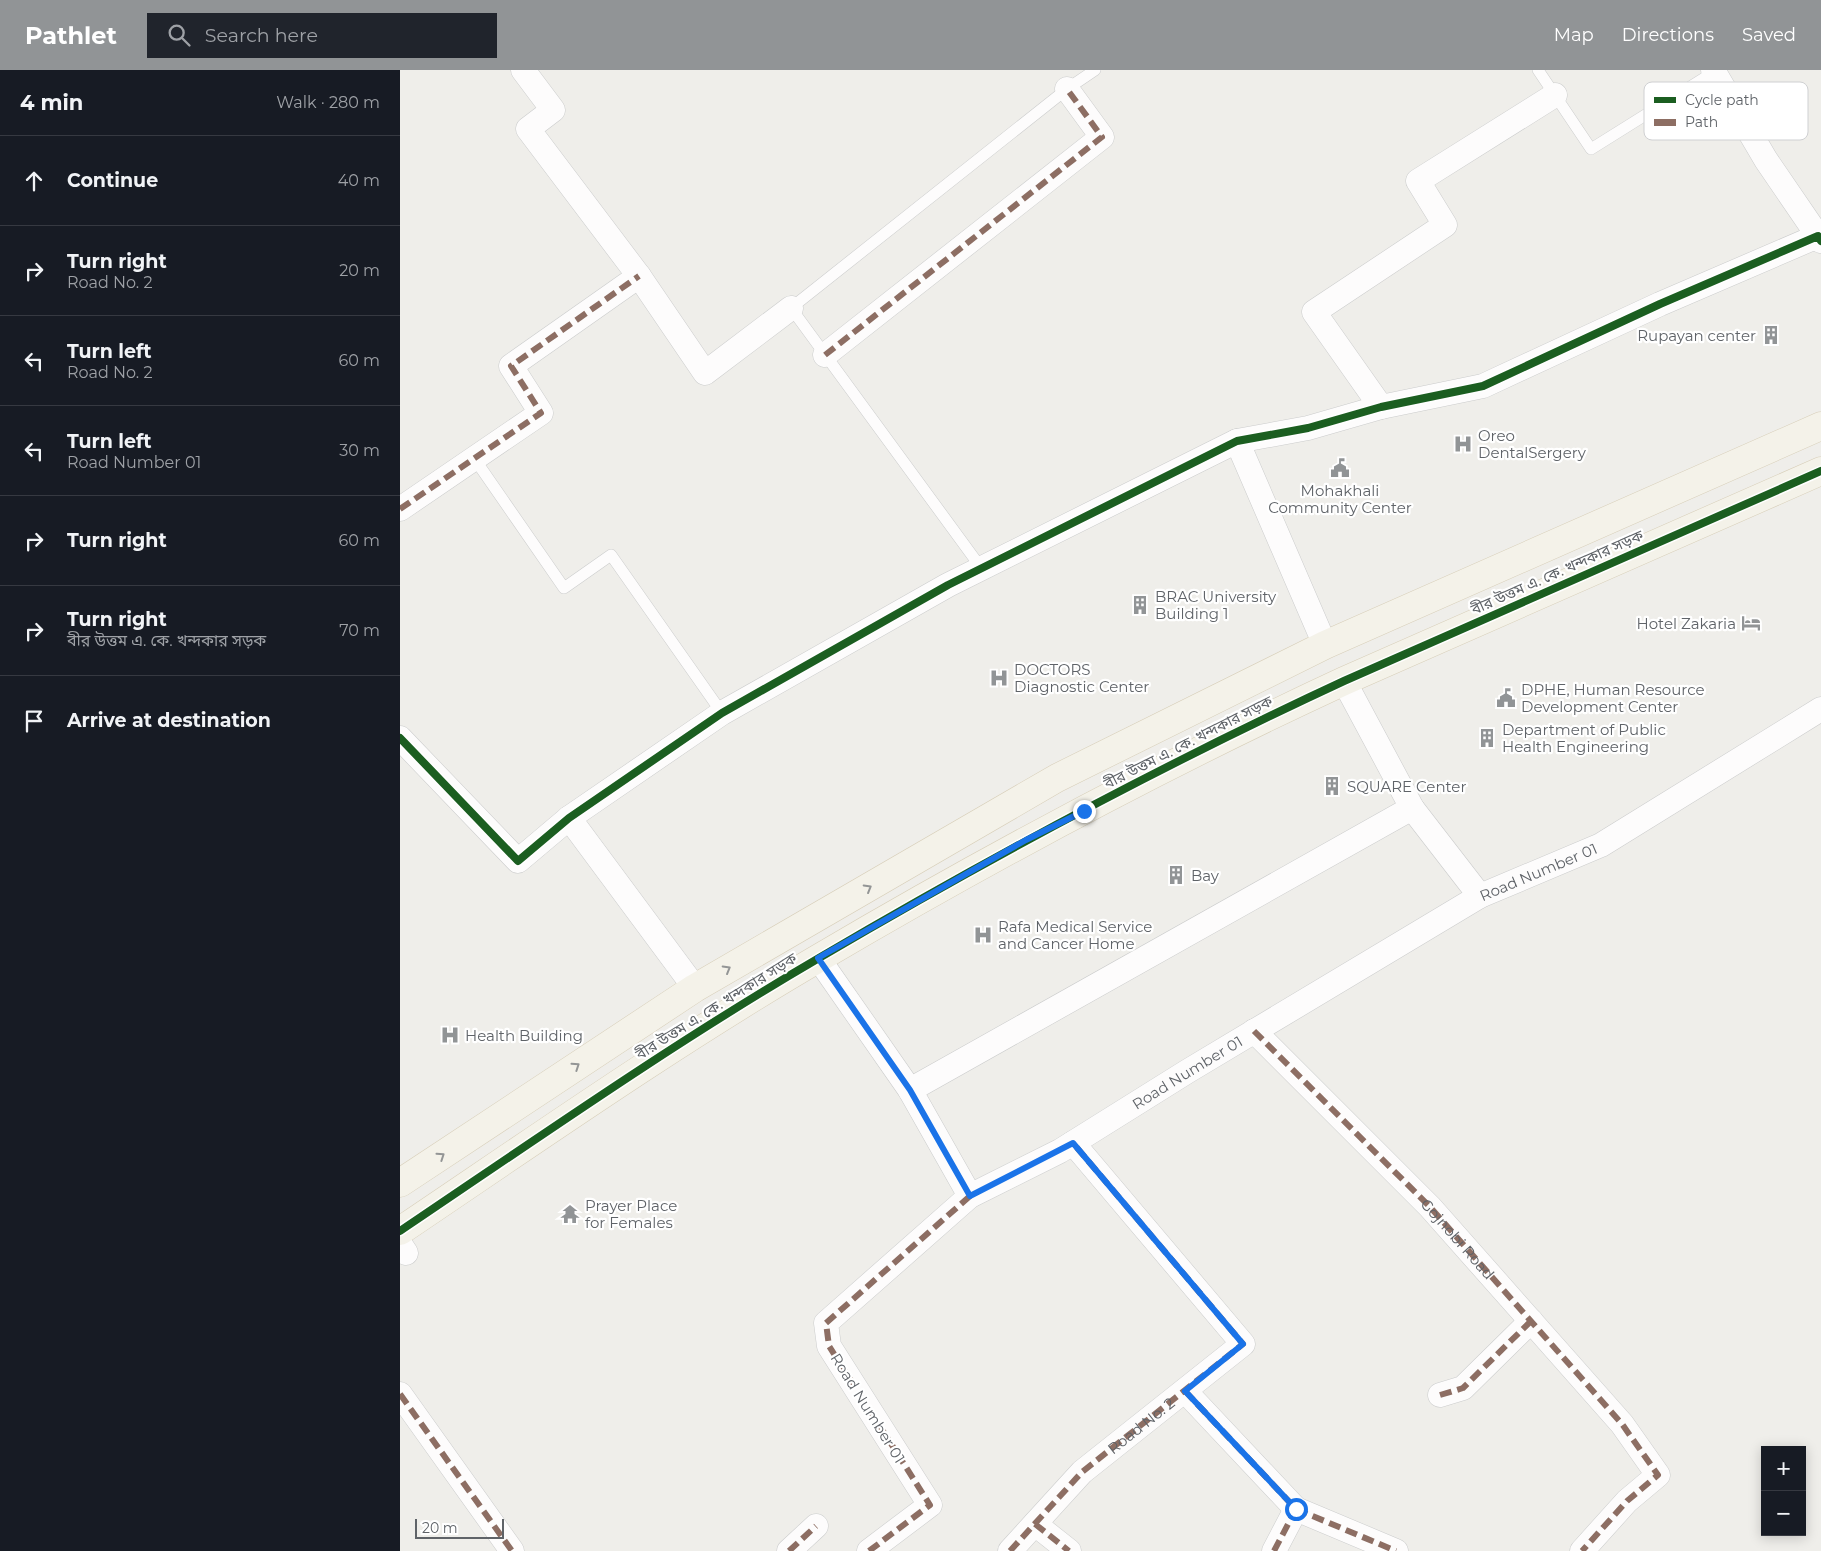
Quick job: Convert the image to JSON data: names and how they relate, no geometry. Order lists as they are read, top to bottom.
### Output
{
  "streets": {
    "main road": ["বীর উত্তম এ. কে. খন্দকার সড়ক"],
    "street": ["Road Number 01", "Gojnobi Road", "Road No. 2"]
  },
  "crossings": [
    ["Road Number 01", "Gojnobi Road"],
    ["Road Number 01", "Road No. 2"]
  ],
  "places": {
    "building": [
      "Rupayan center",
      "BRAC University Building 1",
      "Department of Public Health Engineering",
      "SQUARE Center",
      "Bay"
    ],
    "hospital": [
      "Oreo DentalSergery",
      "DOCTORS Diagnostic Center",
      "Rafa Medical Service and Cancer Home",
      "Health Building"
    ],
    "public building": ["Mohakhali Community Center", "DPHE, Human Resource Development Center"],
    "hotel": ["Hotel Zakaria"],
    "temple": ["Prayer Place for Females"]
  },
  "legend": ["Cycle path", "Path"],
  "scale_bar": "20 m",
  "page": {
    "header": "Pathlet",
    "search": "Search here",
    "nav": ["Map", "Directions", "Saved"],
    "heading": ["4 min", "Walk · 280 m"],
    "list": [
      ["Continue", "40 m"],
      ["Turn right", "Road No. 2", "20 m"],
      ["Turn left", "Road No. 2", "60 m"],
      ["Turn left", "Road Number 01", "30 m"],
      ["Turn right", "60 m"],
      ["Turn right", "বীর উত্তম এ. কে. খন্দকার সড়ক", "70 m"],
      "Arrive at destination"
    ],
    "map_buttons": ["+", "−"],
    "scale": "20 m"
  }
}
